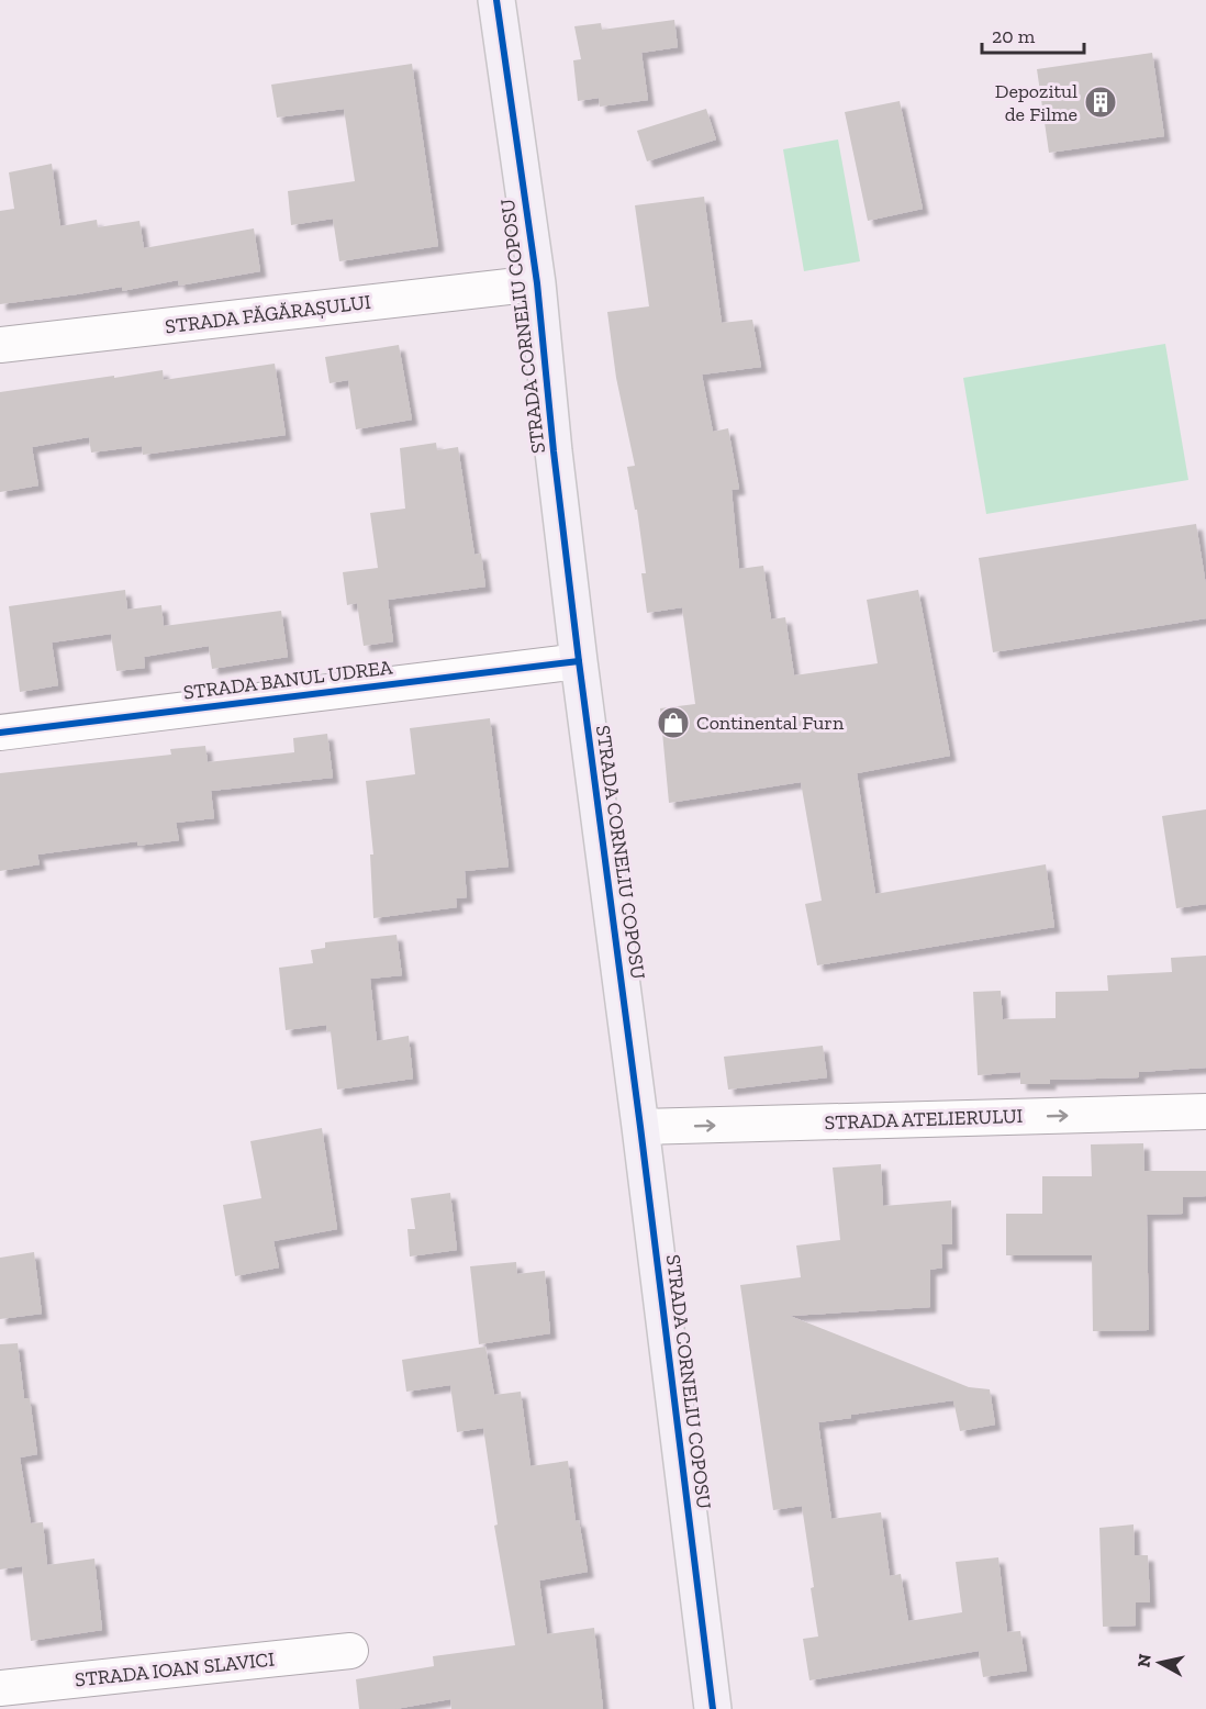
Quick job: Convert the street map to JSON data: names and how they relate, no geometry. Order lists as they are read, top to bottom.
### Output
{
  "streets": {
    "main road": ["STRADA CORNELIU COPOSU"],
    "street": [
      "STRADA FĂGĂRAȘULUI",
      "STRADA BANUL UDREA",
      "STRADA ATELIERULUI",
      "STRADA IOAN SLAVICI"
    ]
  },
  "crossings": [
    ["STRADA FĂGĂRAȘULUI", "STRADA CORNELIU COPOSU"],
    ["STRADA CORNELIU COPOSU", "STRADA BANUL UDREA"],
    ["STRADA CORNELIU COPOSU", "STRADA ATELIERULUI"]
  ],
  "one_way": ["STRADA ATELIERULUI"],
  "places": {
    "building": ["Depozitul de Filme"],
    "shop": ["Continental Furn"]
  },
  "scale_bar": "20 m",
  "north": "left"
}
